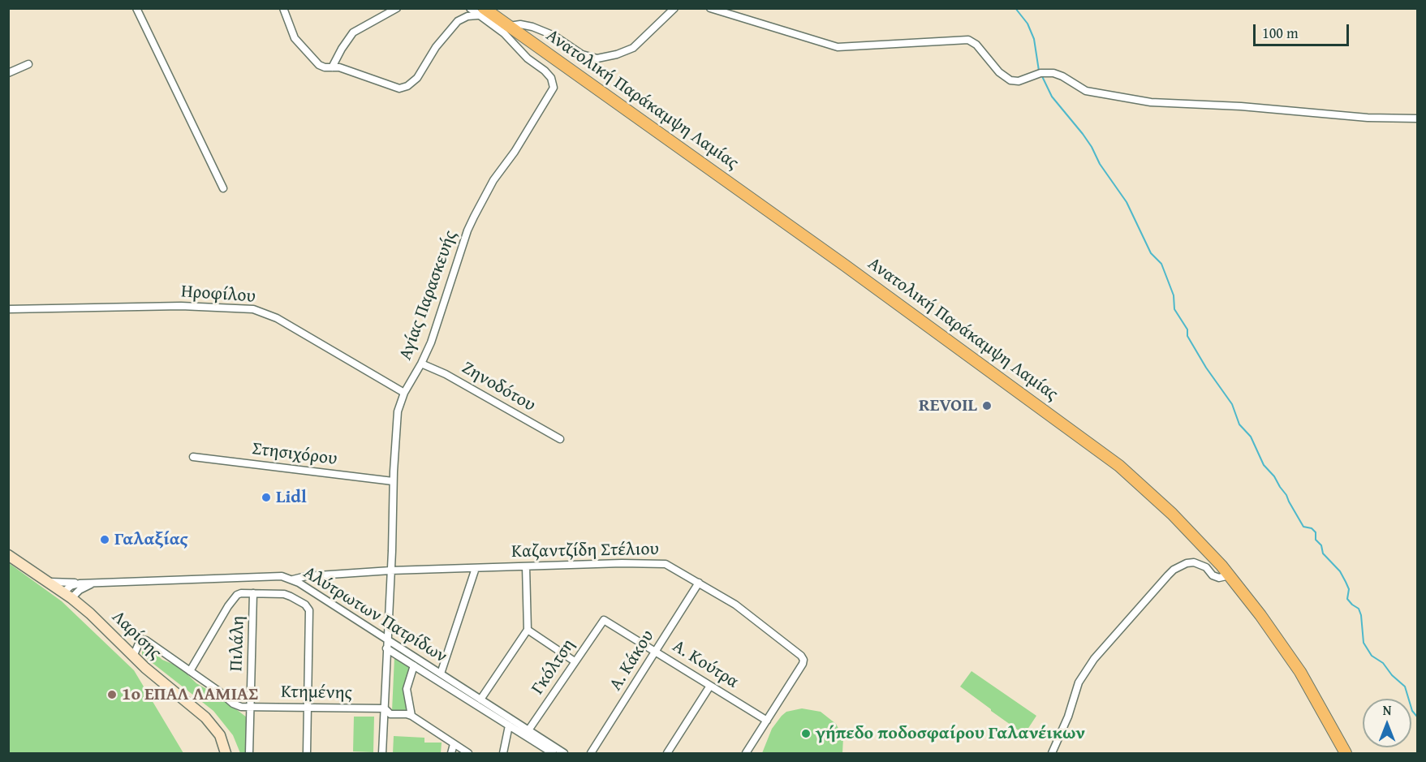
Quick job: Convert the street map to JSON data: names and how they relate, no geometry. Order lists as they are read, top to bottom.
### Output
{
  "streets": {
    "main road": ["Ανατολική Παράκαμψη Λαμίας", "Λαρίσης"],
    "street": [
      "Ηροφίλου",
      "Αγίας Παρασκευής",
      "Ζηνοδότου",
      "Στησιχόρου",
      "Καζαντζίδη Στέλιου",
      "Αλύτρωτων Πατρίδων",
      "Πιλάλη",
      "Α. Κάκου",
      "Α. Κούτρα",
      "Γκόλτση",
      "Κτημένης"
    ]
  },
  "crossings": [
    ["Ανατολική Παράκαμψη Λαμίας", "Αγίας Παρασκευής"],
    ["Ηροφίλου", "Αγίας Παρασκευής"],
    ["Αγίας Παρασκευής", "Ζηνοδότου"],
    ["Αγίας Παρασκευής", "Στησιχόρου"],
    ["Αγίας Παρασκευής", "Καζαντζίδη Στέλιου"],
    ["Αγίας Παρασκευής", "Αλύτρωτων Πατρίδων"],
    ["Αγίας Παρασκευής", "Κτημένης"],
    ["Καζαντζίδη Στέλιου", "Αλύτρωτων Πατρίδων"],
    ["Καζαντζίδη Στέλιου", "Α. Κάκου"],
    ["Καζαντζίδη Στέλιου", "Α. Κούτρα"],
    ["Αλύτρωτων Πατρίδων", "Λαρίσης"],
    ["Αλύτρωτων Πατρίδων", "Γκόλτση"],
    ["Λαρίσης", "Κτημένης"],
    ["Πιλάλη", "Κτημένης"],
    ["Α. Κάκου", "Α. Κούτρα"],
    ["Α. Κούτρα", "Γκόλτση"]
  ],
  "places": [
    "REVOIL",
    "Lidl",
    "Γαλαξίας",
    "1ο ΕΠΑΛ ΛΑΜΙΑΣ",
    "γήπεδο ποδοσφαίρου Γαλανέικων"
  ],
  "scale_bar": "100 m",
  "north": "top"
}
